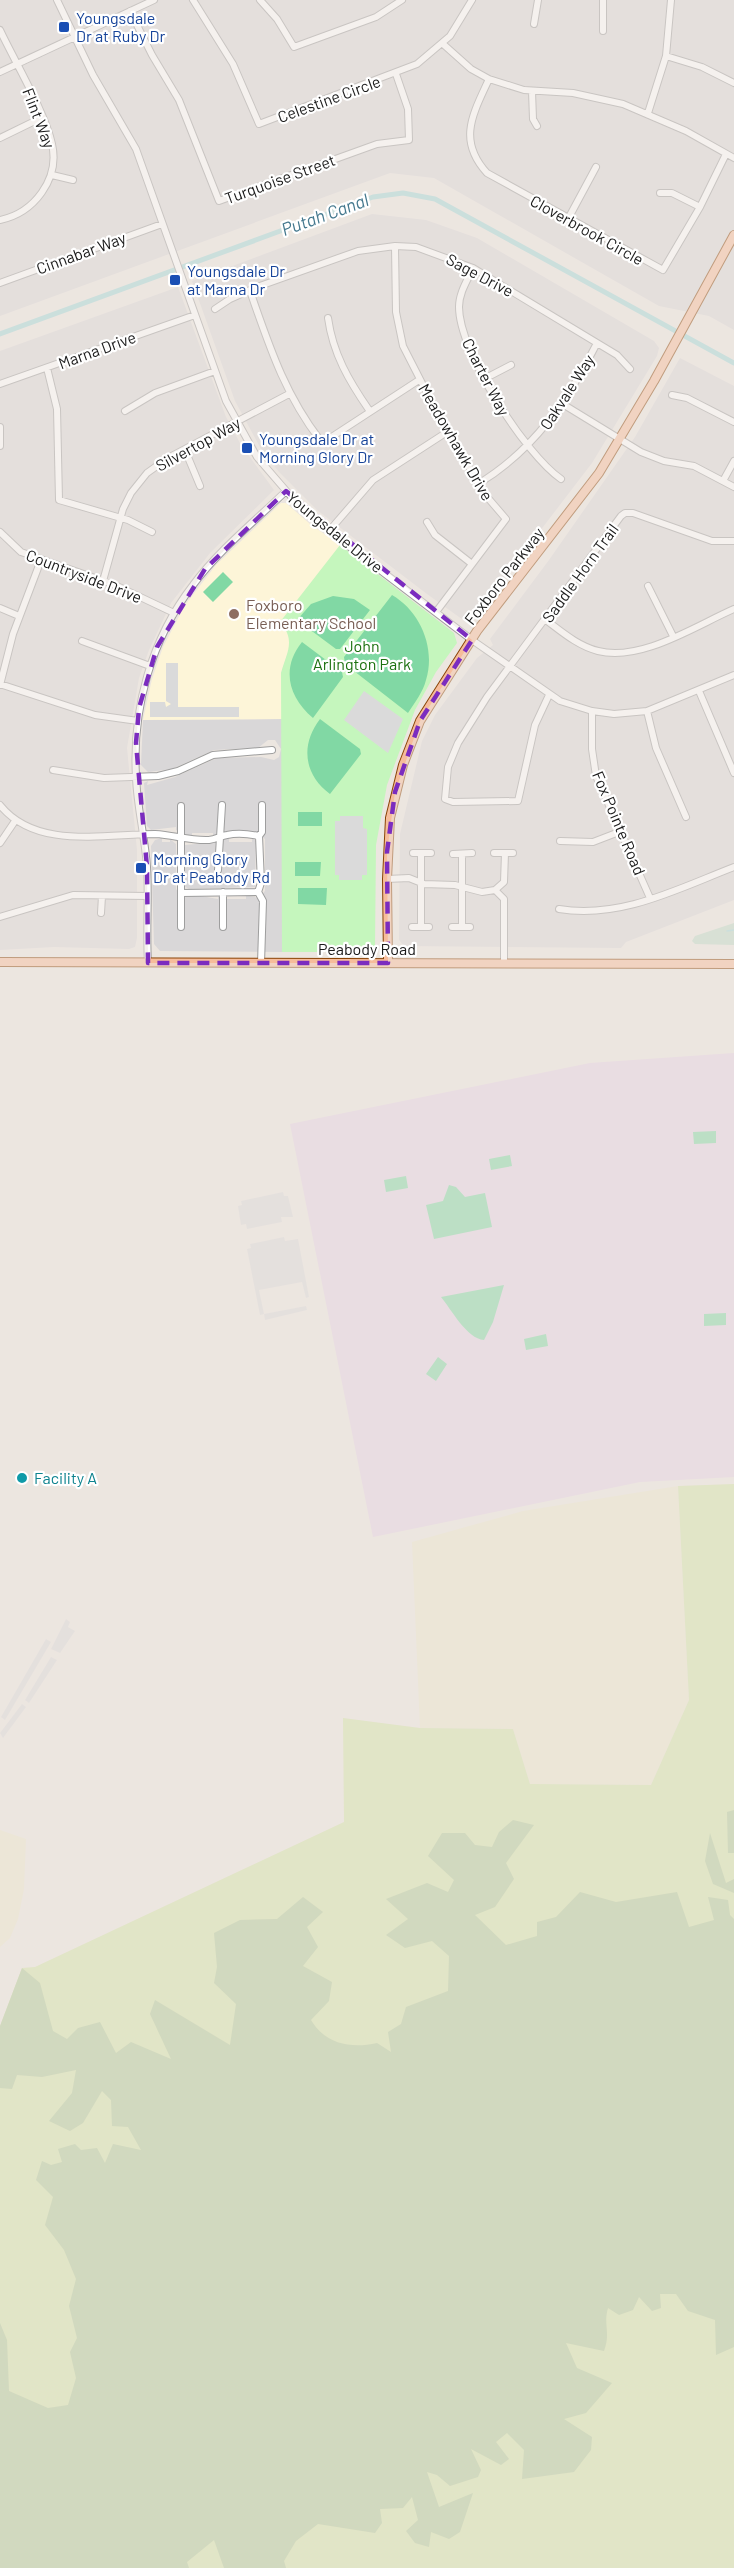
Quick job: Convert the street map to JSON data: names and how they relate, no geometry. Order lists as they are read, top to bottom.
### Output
{
  "streets": {
    "main road": ["Foxboro Parkway", "Peabody Road"],
    "street": [
      "Celestine Circle",
      "Flint Way",
      "Turquoise Street",
      "Cloverbrook Circle",
      "Cinnabar Way",
      "Sage Drive",
      "Marna Drive",
      "Charter Way",
      "Oakvale Way",
      "Meadowhawk Drive",
      "Silvertop Way",
      "Youngsdale Drive",
      "Saddle Horn Trail",
      "Countryside Drive",
      "Fox Pointe Road"
    ]
  },
  "crossings": [
    ["Celestine Circle", "Turquoise Street"],
    ["Cinnabar Way", "Youngsdale Drive"],
    ["Sage Drive", "Charter Way"],
    ["Sage Drive", "Oakvale Way"],
    ["Sage Drive", "Meadowhawk Drive"],
    ["Marna Drive", "Youngsdale Drive"],
    ["Charter Way", "Oakvale Way"],
    ["Oakvale Way", "Meadowhawk Drive"],
    ["Meadowhawk Drive", "Youngsdale Drive"],
    ["Silvertop Way", "Youngsdale Drive"],
    ["Silvertop Way", "Countryside Drive"],
    ["Youngsdale Drive", "Saddle Horn Trail"],
    ["Youngsdale Drive", "Foxboro Parkway"],
    ["Youngsdale Drive", "Fox Pointe Road"],
    ["Foxboro Parkway", "Peabody Road"]
  ],
  "water": ["Putah Canal"],
  "parks": ["John Arlington Park"],
  "places": {
    "transit": [
      "Youngsdale Dr at Ruby Dr",
      "Youngsdale Dr at Marna Dr",
      "Youngsdale Dr at Morning Glory Dr",
      "Morning Glory Dr at Peabody Rd"
    ],
    "other": ["Foxboro Elementary School", "Facility A"]
  }
}
